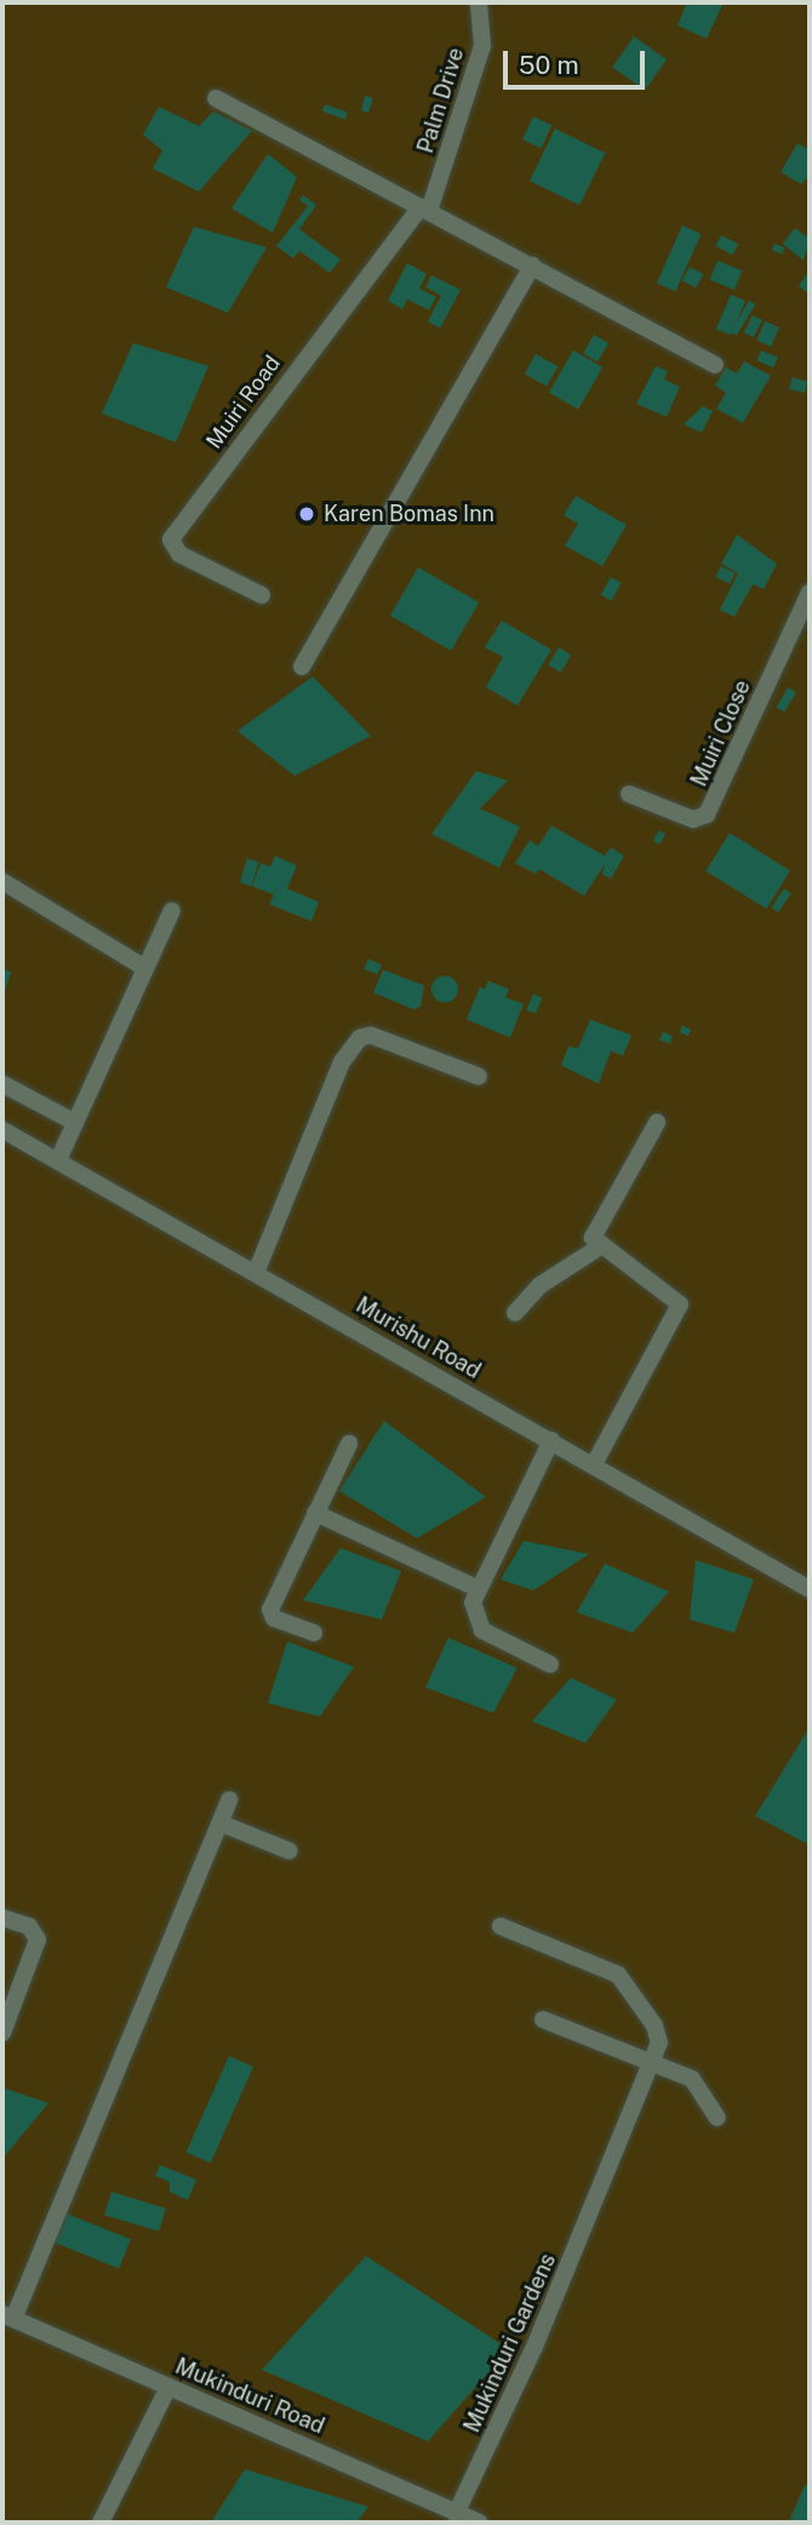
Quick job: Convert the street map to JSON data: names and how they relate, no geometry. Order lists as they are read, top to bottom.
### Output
{
  "streets": {
    "street": [
      "Palm Drive",
      "Muiri Road",
      "Muiri Close",
      "Murishu Road",
      "Mukinduri Gardens",
      "Mukinduri Road"
    ]
  },
  "crossings": [
    ["Palm Drive", "Muiri Road"],
    ["Mukinduri Gardens", "Mukinduri Road"]
  ],
  "places": ["Karen Bomas Inn"],
  "scale_bar": "50 m"
}
